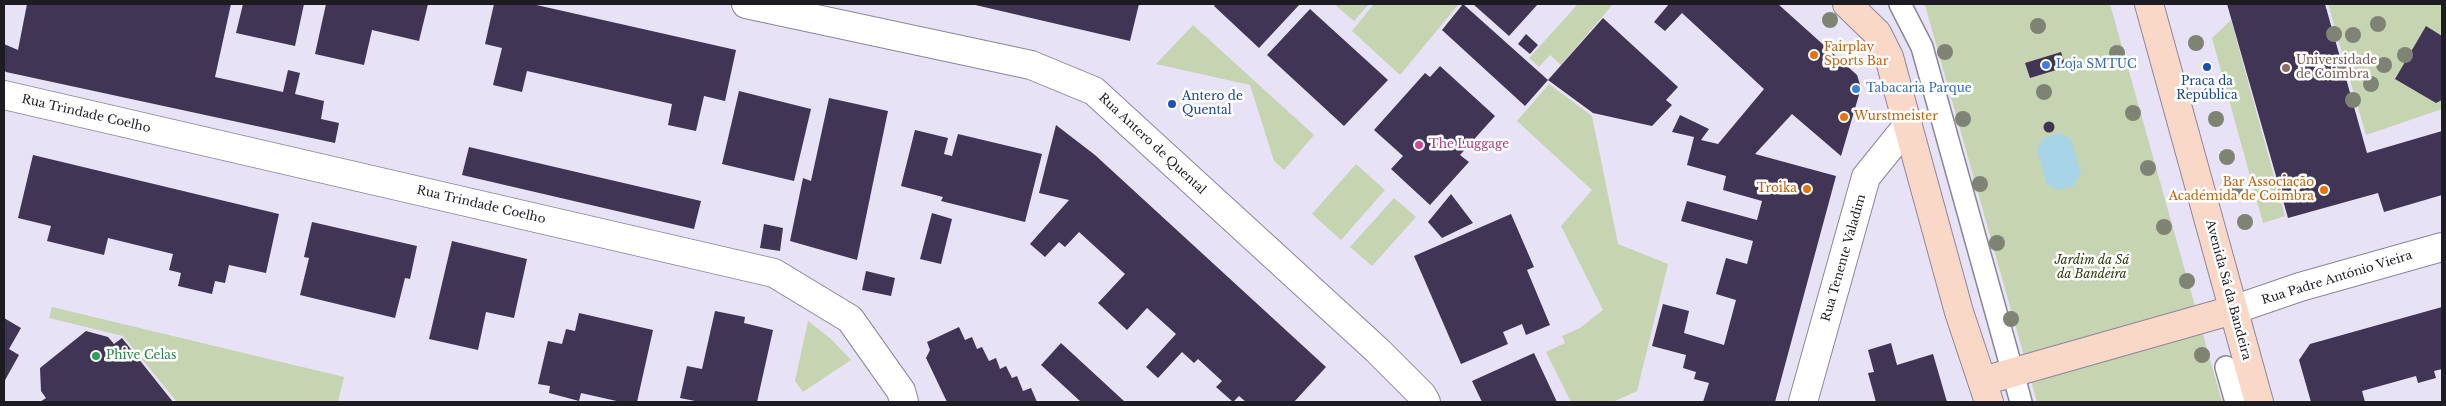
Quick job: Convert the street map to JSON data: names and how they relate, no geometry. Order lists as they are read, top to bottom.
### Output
{
  "streets": {
    "main road": ["Avenida Sá da Bandeira"],
    "street": [
      "Rua Trindade Coelho",
      "Rua Antero de Quental",
      "Rua Tenente Valadim",
      "Rua Padre António Vieira"
    ]
  },
  "crossings": [
    ["Rua Padre António Vieira", "Avenida Sá da Bandeira"]
  ],
  "parks": ["Jardim da Sá da Bandeira"],
  "places": [
    "Fairplay Sports Bar",
    "Loja SMTUC",
    "Praça da República",
    "Universidade de Coimbra",
    "Tabacaria Parque",
    "Antero de Quental",
    "Wurstmeister",
    "The Luggage",
    "Troika",
    "Bar Associação Académida de Coimbra",
    "Phive Celas"
  ]
}
